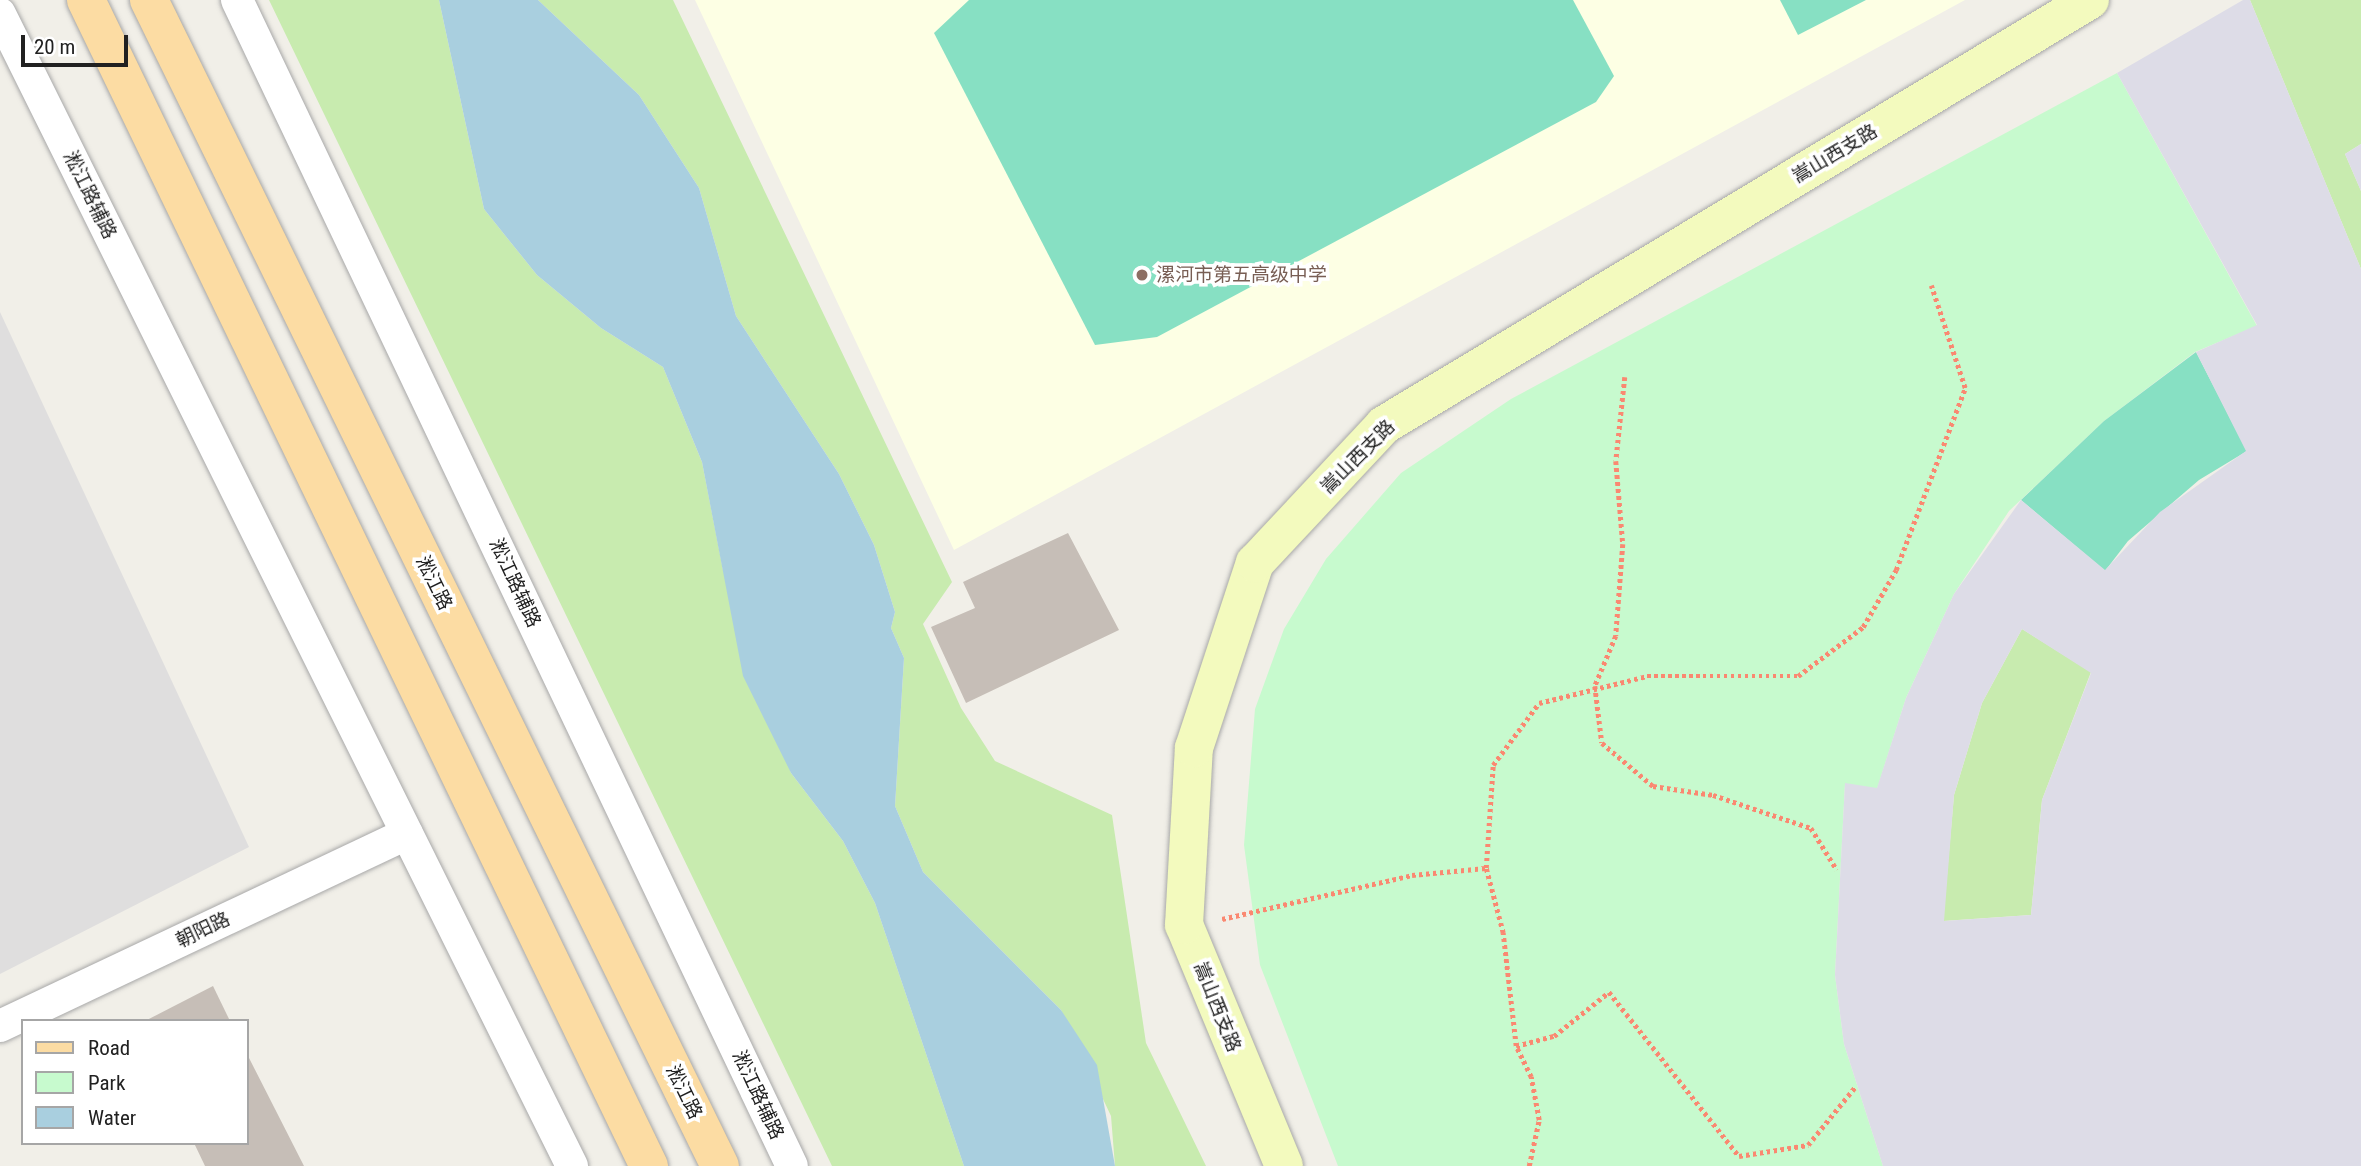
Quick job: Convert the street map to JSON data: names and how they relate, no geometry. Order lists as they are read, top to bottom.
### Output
{
  "streets": {
    "main road": ["嵩山西支路", "淞江路"],
    "street": ["淞江路辅路", "朝阳路"]
  },
  "crossings": [
    ["淞江路辅路", "朝阳路"]
  ],
  "places": ["漯河市第五高级中学"],
  "legend": ["Road", "Park", "Water"],
  "scale_bar": "20 m"
}
